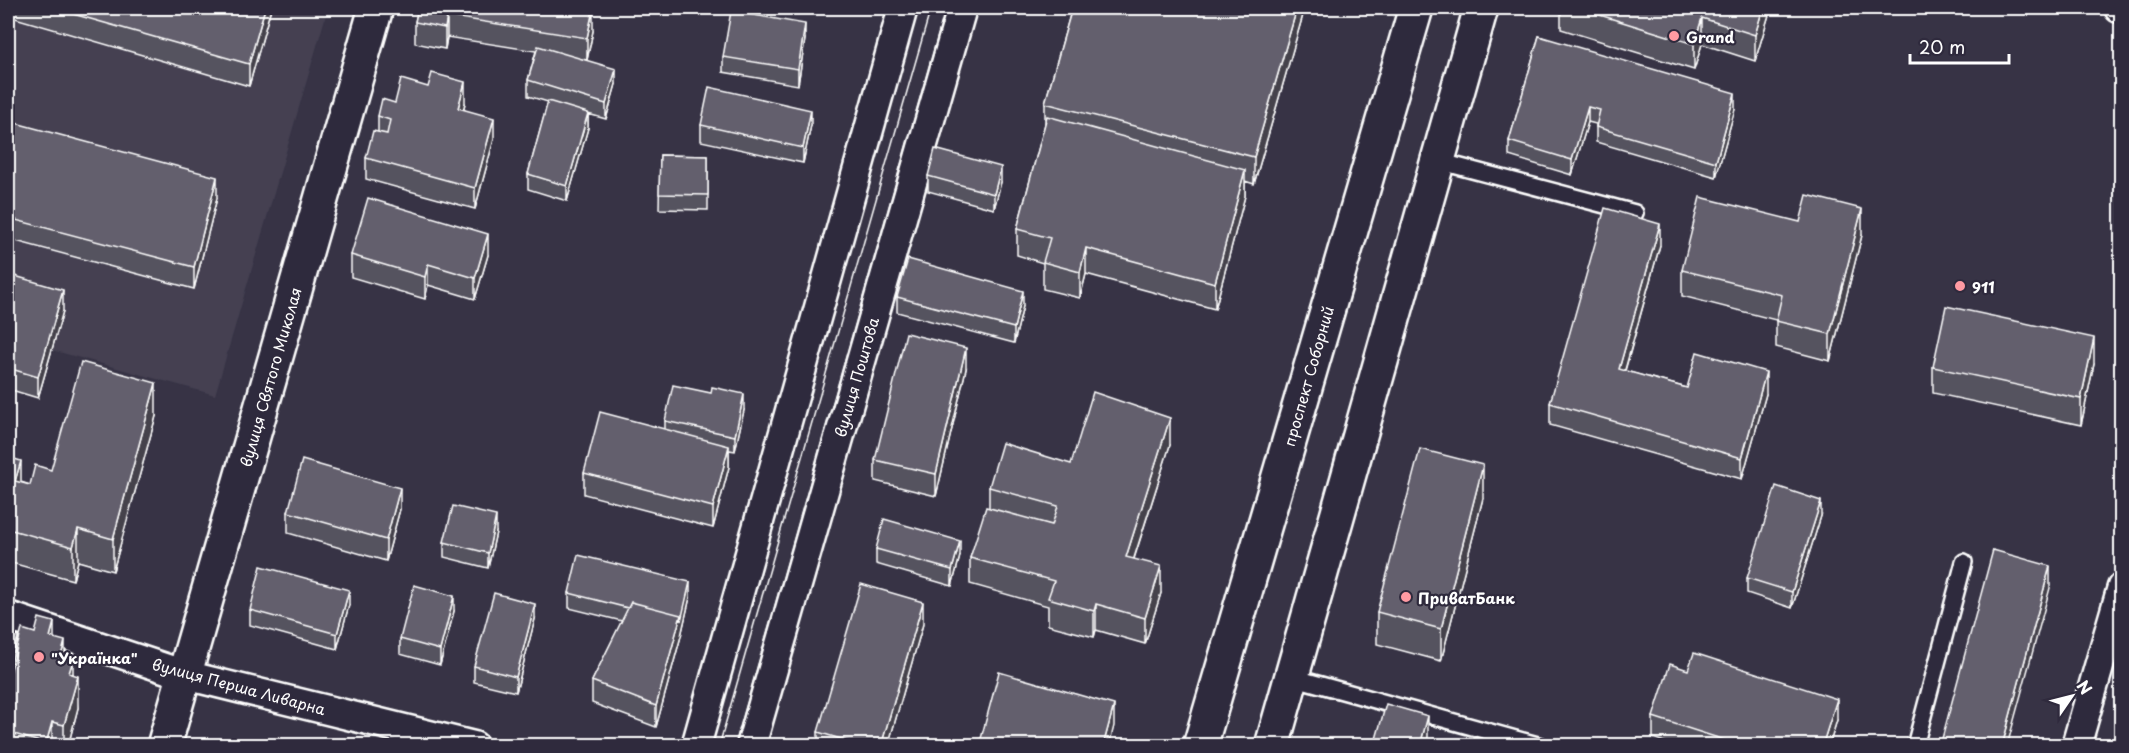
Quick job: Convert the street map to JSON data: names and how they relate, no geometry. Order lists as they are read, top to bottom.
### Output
{
  "streets": {
    "main road": ["проспект Соборний", "вулиця Святого Миколая"],
    "street": ["вулиця Поштова", "вулиця Перша Ливарна"]
  },
  "crossings": [
    ["вулиця Святого Миколая", "вулиця Перша Ливарна"]
  ],
  "places": [
    "Grand",
    "911",
    "ПриватБанк",
    "\"Українка\""
  ],
  "scale_bar": "20 m",
  "north": "top right"
}
